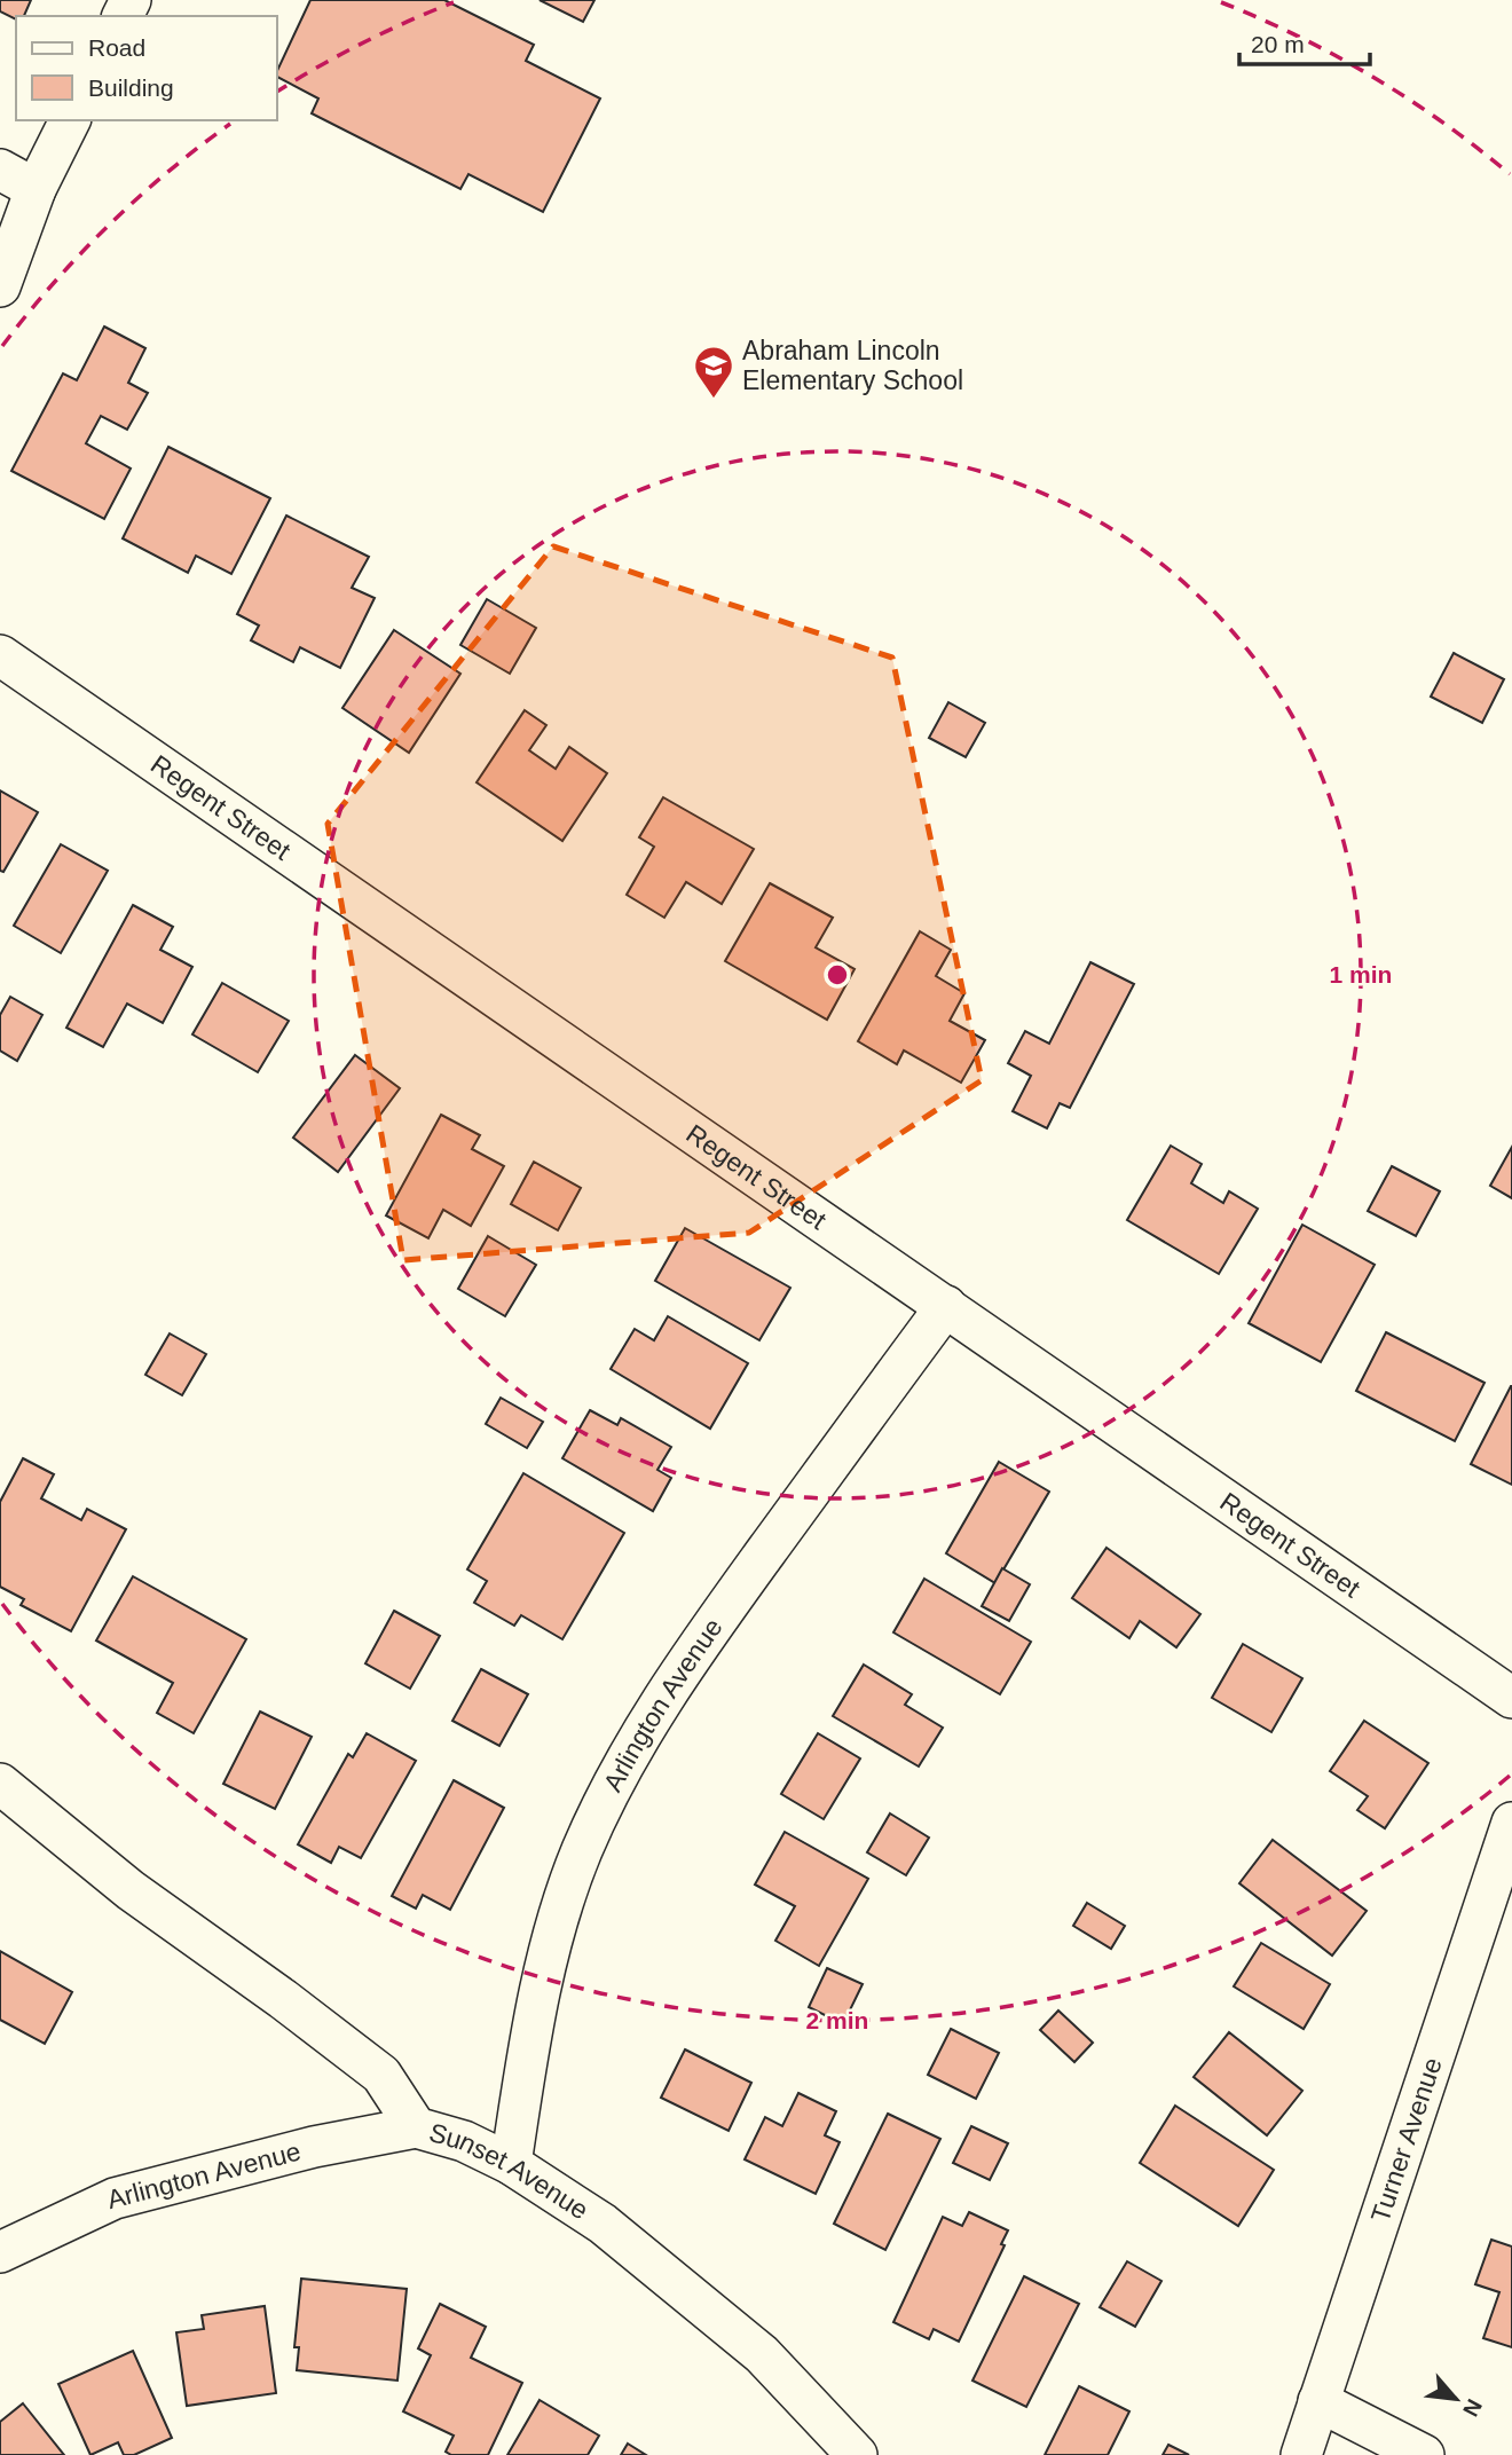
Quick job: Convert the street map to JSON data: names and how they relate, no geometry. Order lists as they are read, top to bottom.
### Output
{
  "streets": {
    "street": [
      "Regent Street",
      "Arlington Avenue",
      "Turner Avenue",
      "Sunset Avenue"
    ]
  },
  "crossings": [
    ["Regent Street", "Arlington Avenue"],
    ["Arlington Avenue", "Sunset Avenue"]
  ],
  "places": {
    "school or university": ["Abraham Lincoln Elementary School"]
  },
  "legend": ["Road", "Building"],
  "scale_bar": "20 m",
  "north": "bottom right",
  "rings": ["1 min", "2 min"]
}
